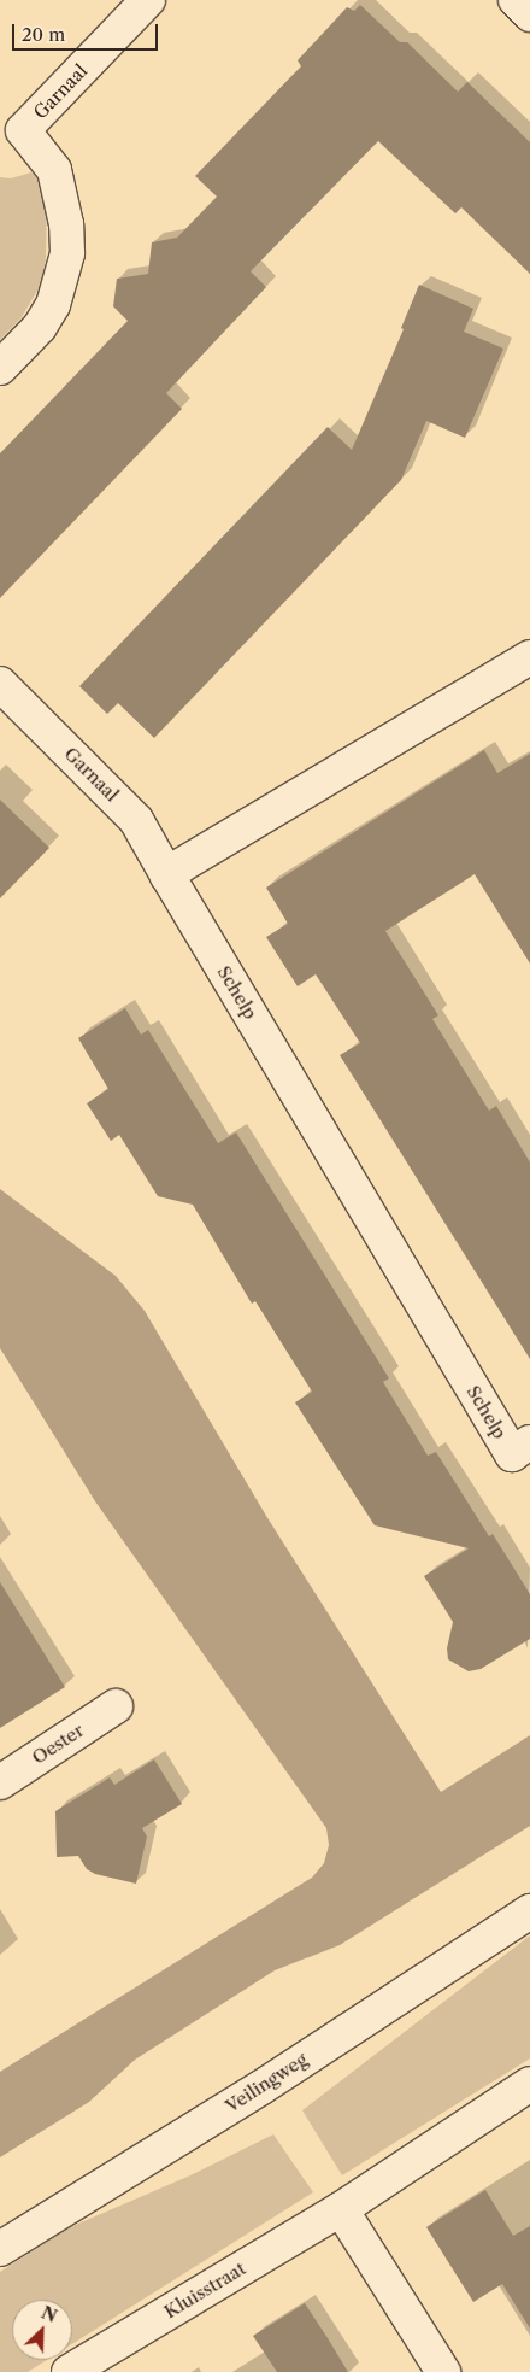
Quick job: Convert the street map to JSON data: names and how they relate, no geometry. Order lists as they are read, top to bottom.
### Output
{
  "streets": {
    "street": [
      "Garnaal",
      "Schelp",
      "Oester",
      "Veilingweg",
      "Kluisstraat"
    ]
  },
  "crossings": [
    ["Garnaal", "Schelp"]
  ],
  "scale_bar": "20 m",
  "north": "top right"
}
